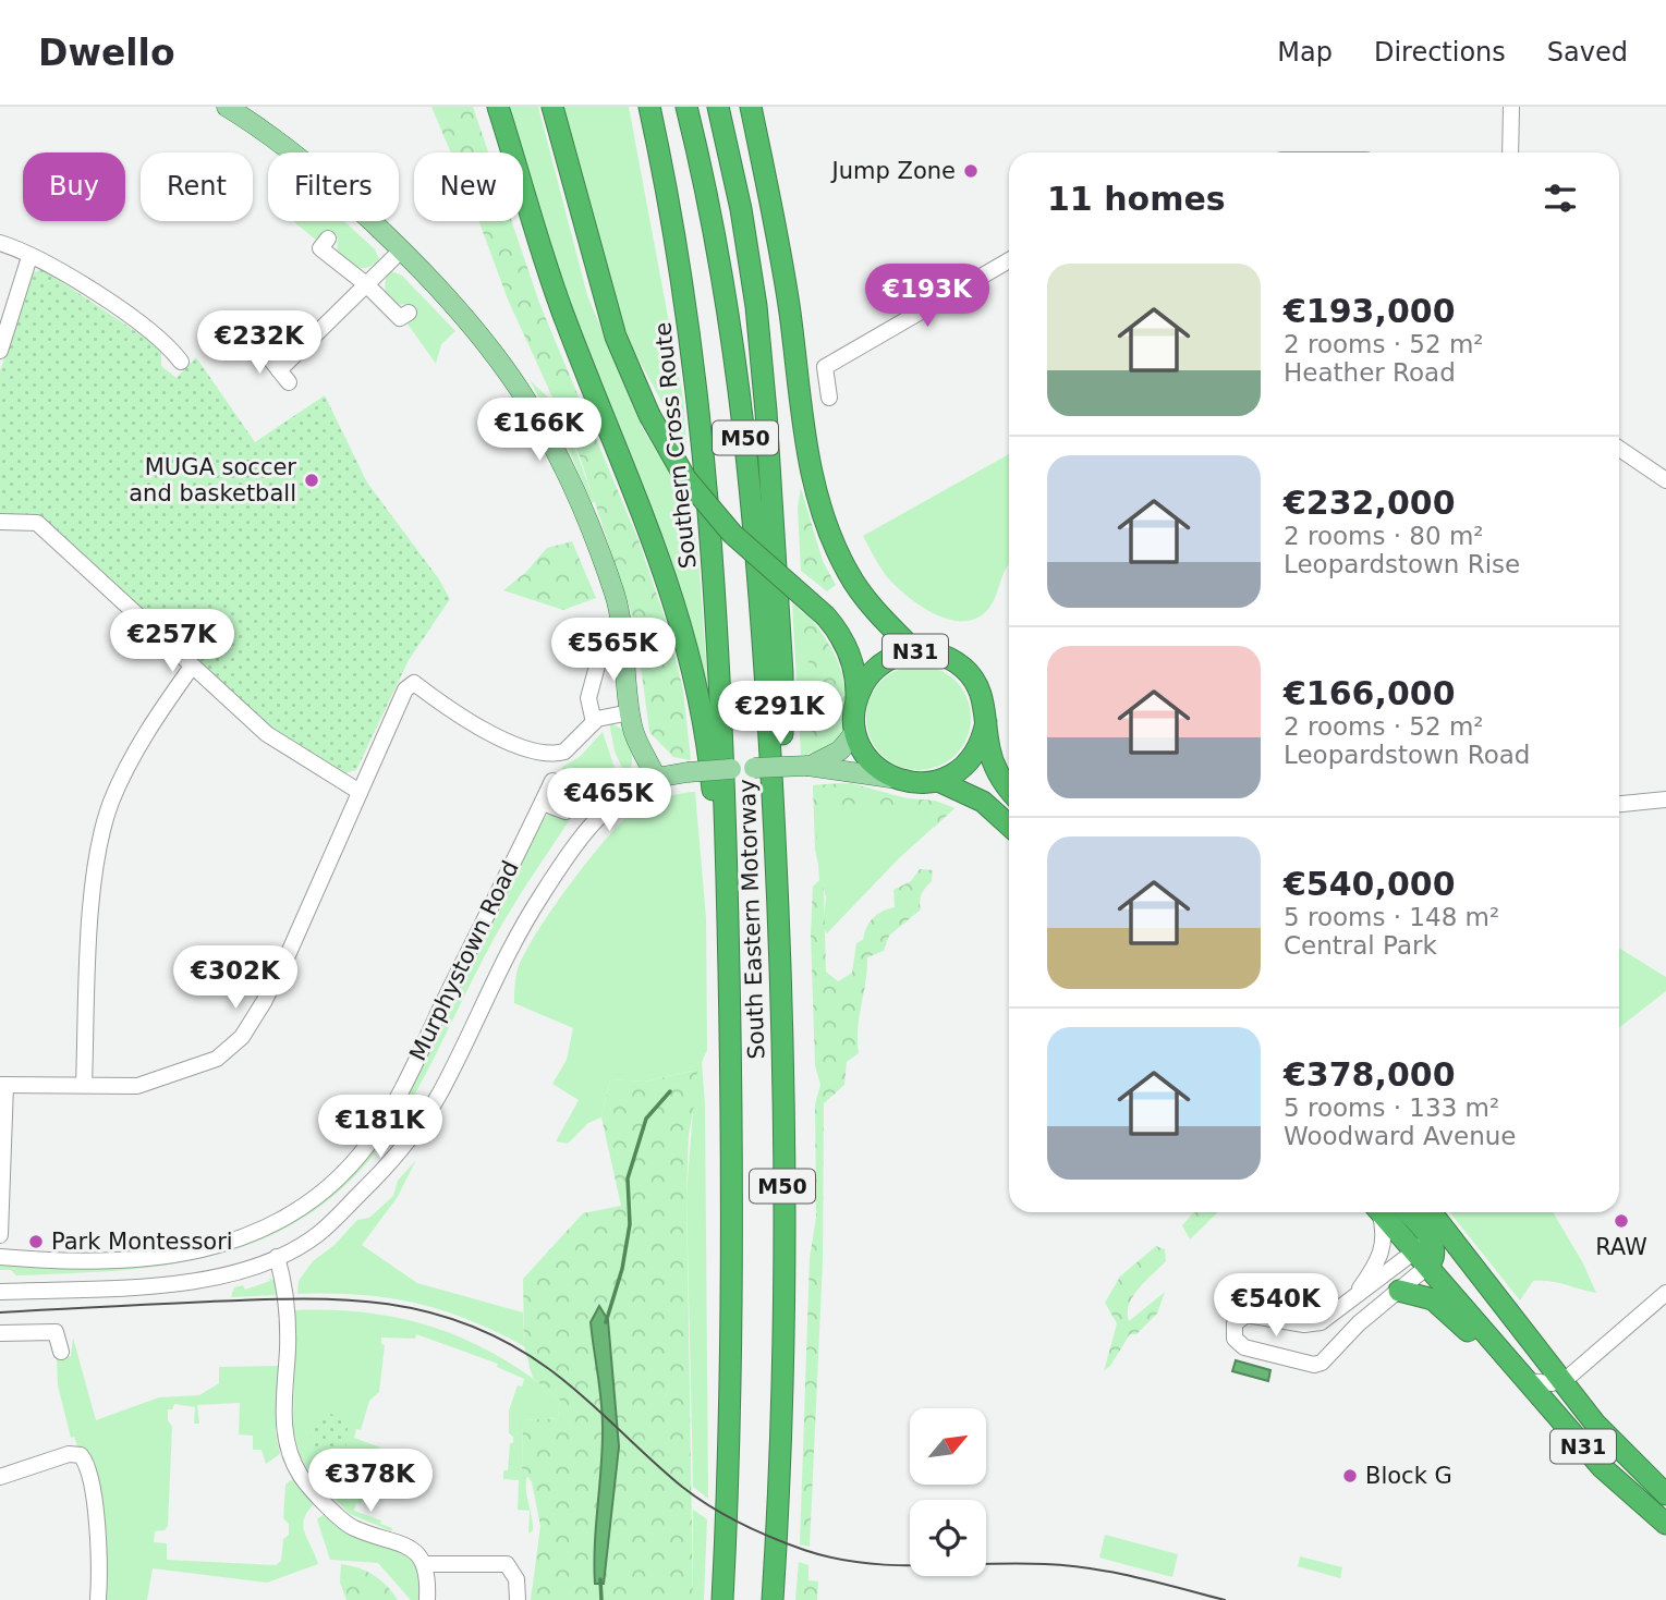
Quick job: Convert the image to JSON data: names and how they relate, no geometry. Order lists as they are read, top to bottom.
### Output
{
  "streets": {
    "highway": [
      "M50",
      "Southern Cross Route",
      "N31",
      "South Eastern Motorway"
    ],
    "street": ["Murphystown Road"]
  },
  "crossings": [
    ["Southern Cross Route", "South Eastern Motorway"]
  ],
  "places": [
    "Jump Zone",
    "MUGA soccer and basketball",
    "RAW",
    "Park Montessori",
    "Block G"
  ],
  "north": "top right",
  "page": {
    "header": "Dwello",
    "nav": ["Map", "Directions", "Saved"],
    "chip": [
      "Buy",
      "Rent",
      "Filters",
      "New"
    ],
    "heading": "11 homes",
    "list": [
      {
        "name": "€193,000",
        "note": "2 rooms · 52 m² · Heather Road"
      },
      {
        "name": "€232,000",
        "note": "2 rooms · 80 m² · Leopardstown Rise"
      },
      {
        "name": "€166,000",
        "note": "2 rooms · 52 m² · Leopardstown Road"
      },
      {
        "name": "€540,000",
        "note": "5 rooms · 148 m² · Central Park"
      },
      {
        "name": "€378,000",
        "note": "5 rooms · 133 m² · Woodward Avenue"
      }
    ],
    "price": [
      "€193K",
      "€232K",
      "€166K",
      "€257K",
      "€565K",
      "€291K",
      "€465K",
      "€302K",
      "€181K",
      "€540K",
      "€378K"
    ]
  }
}
